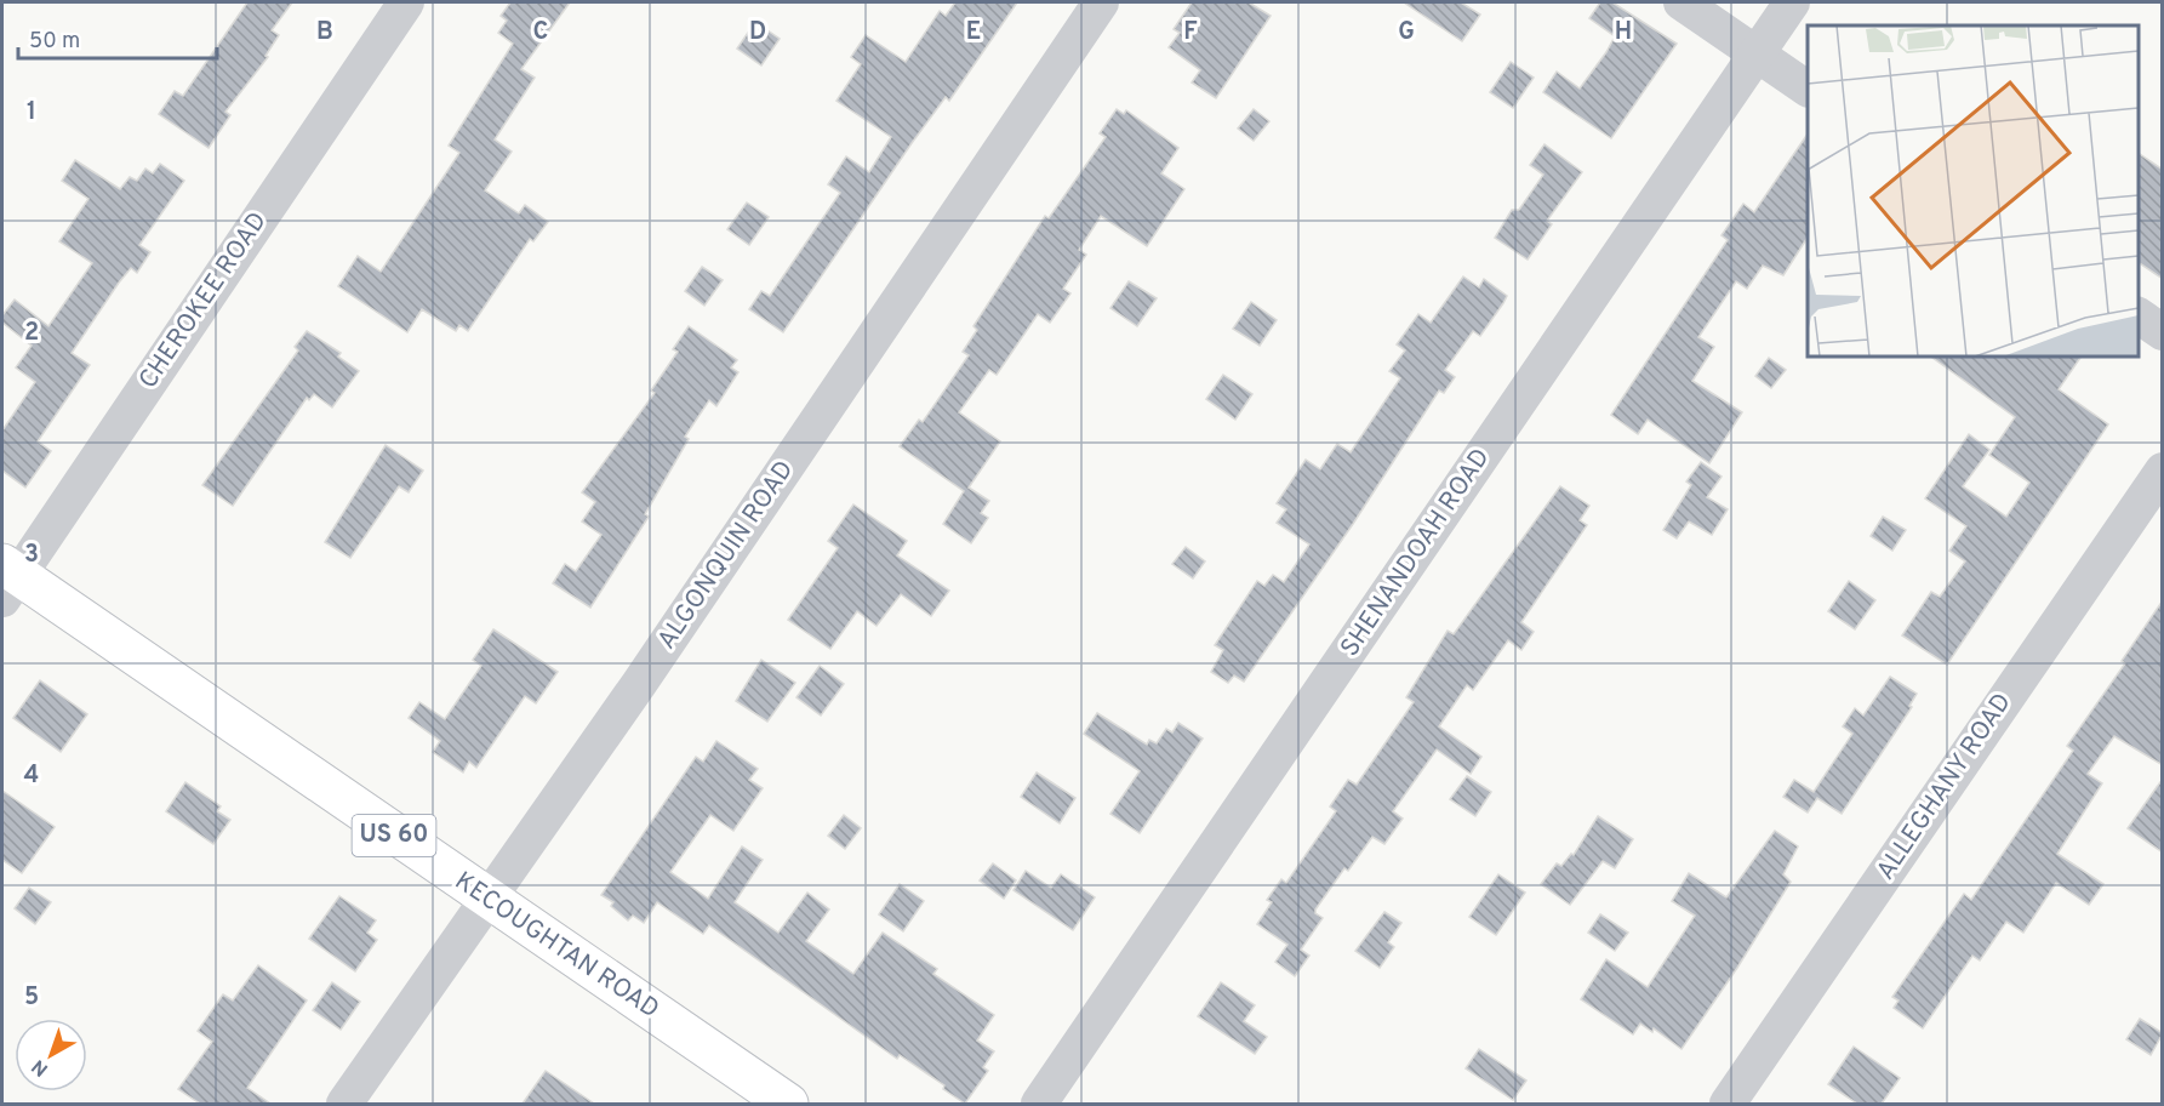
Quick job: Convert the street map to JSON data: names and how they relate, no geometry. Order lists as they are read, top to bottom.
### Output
{
  "streets": {
    "main road": ["US 60", "KECOUGHTAN ROAD"],
    "street": [
      "CHEROKEE ROAD",
      "SHENANDOAH ROAD",
      "ALGONQUIN ROAD",
      "ALLEGHANY ROAD"
    ]
  },
  "crossings": [
    ["CHEROKEE ROAD", "KECOUGHTAN ROAD"],
    ["ALGONQUIN ROAD", "KECOUGHTAN ROAD"]
  ],
  "scale_bar": "50 m",
  "north": "bottom left",
  "grid": {
    "columns": [
      "B",
      "C",
      "D",
      "E",
      "F",
      "G",
      "H"
    ],
    "rows": [
      "1",
      "2",
      "3",
      "4",
      "5"
    ]
  }
}
